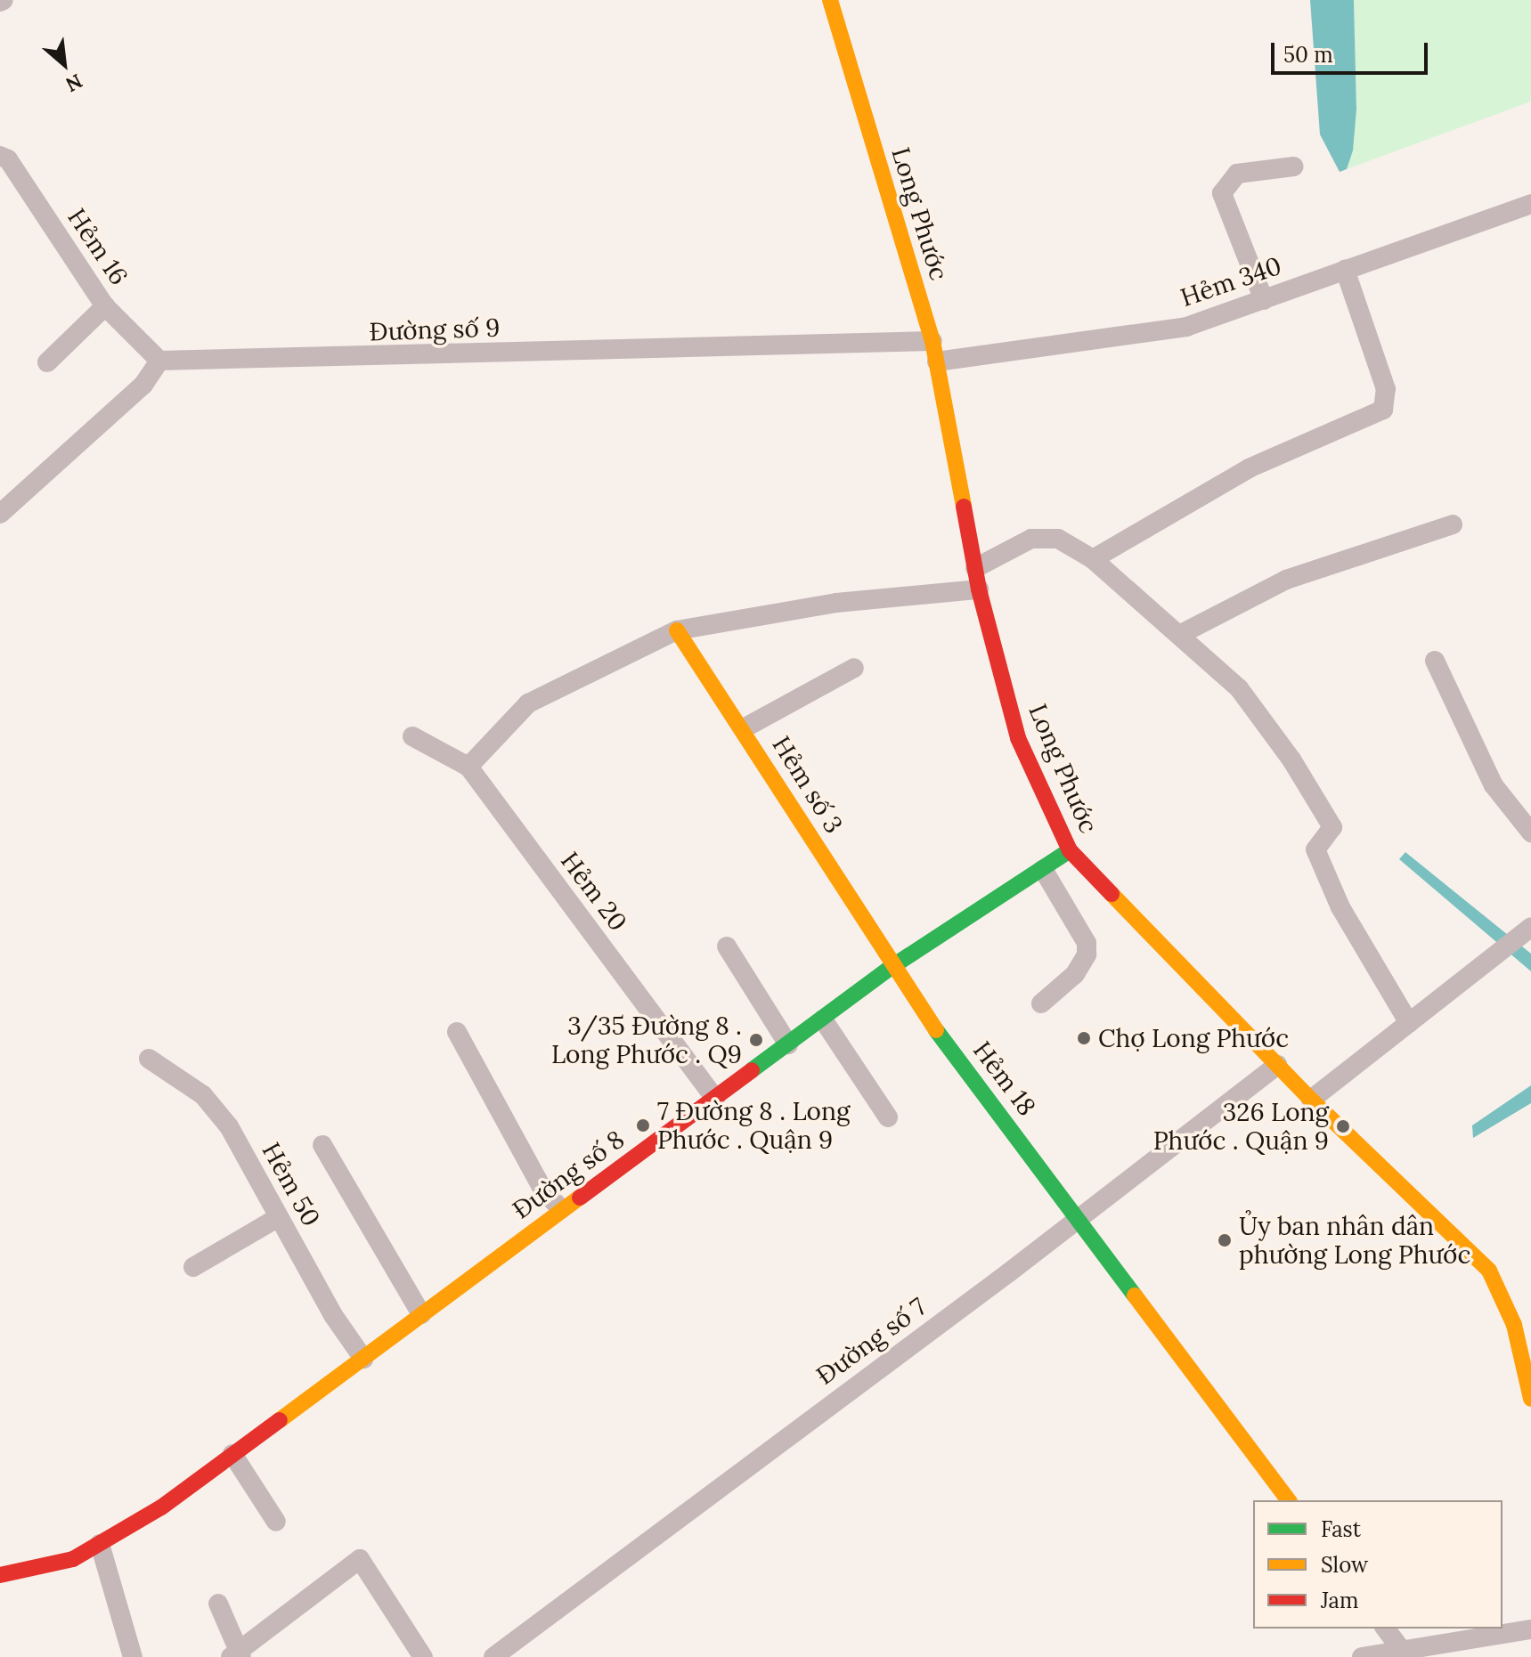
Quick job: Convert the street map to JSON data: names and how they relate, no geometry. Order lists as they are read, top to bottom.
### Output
{
  "streets": {
    "street": [
      "Long Phước",
      "Hẻm 16",
      "Hẻm 340",
      "Đường số 9",
      "Hẻm số 3",
      "Hẻm 20",
      "Hẻm 18",
      "Đường số 8",
      "Hẻm 50",
      "Đường số 7"
    ]
  },
  "crossings": [
    ["Long Phước", "Hẻm 340"],
    ["Long Phước", "Đường số 9"],
    ["Long Phước", "Đường số 8"],
    ["Long Phước", "Đường số 7"],
    ["Hẻm 16", "Đường số 9"],
    ["Hẻm số 3", "Hẻm 18"],
    ["Hẻm số 3", "Đường số 8"],
    ["Hẻm 20", "Đường số 8"],
    ["Hẻm 18", "Đường số 8"],
    ["Hẻm 18", "Đường số 7"],
    ["Đường số 8", "Hẻm 50"]
  ],
  "places": [
    "Chợ Long Phước",
    "3/35 Đường 8 . Long Phước . Q9",
    "7 Đường 8 . Long Phước . Quận 9",
    "326 Long Phước . Quận 9",
    "Ủy ban nhân dân phường Long Phước"
  ],
  "legend": ["Fast", "Slow", "Jam"],
  "scale_bar": "50 m",
  "north": "bottom right"
}
